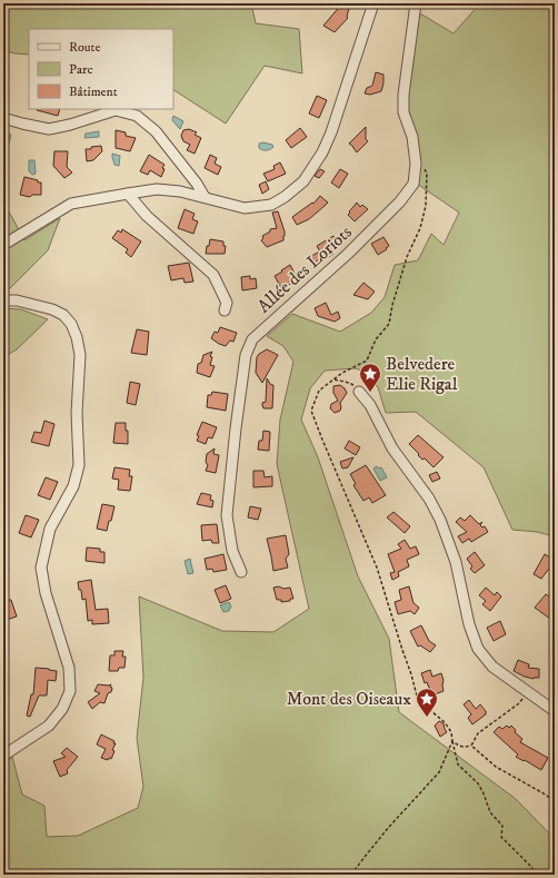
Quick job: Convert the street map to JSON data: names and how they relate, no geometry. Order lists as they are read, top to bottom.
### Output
{
  "streets": {
    "street": ["Allée des Loriots"]
  },
  "places": {
    "place": ["Belvedere Elie Rigal", "Mont des Oiseaux"]
  },
  "legend": ["Route", "Parc", "Bâtiment"]
}
